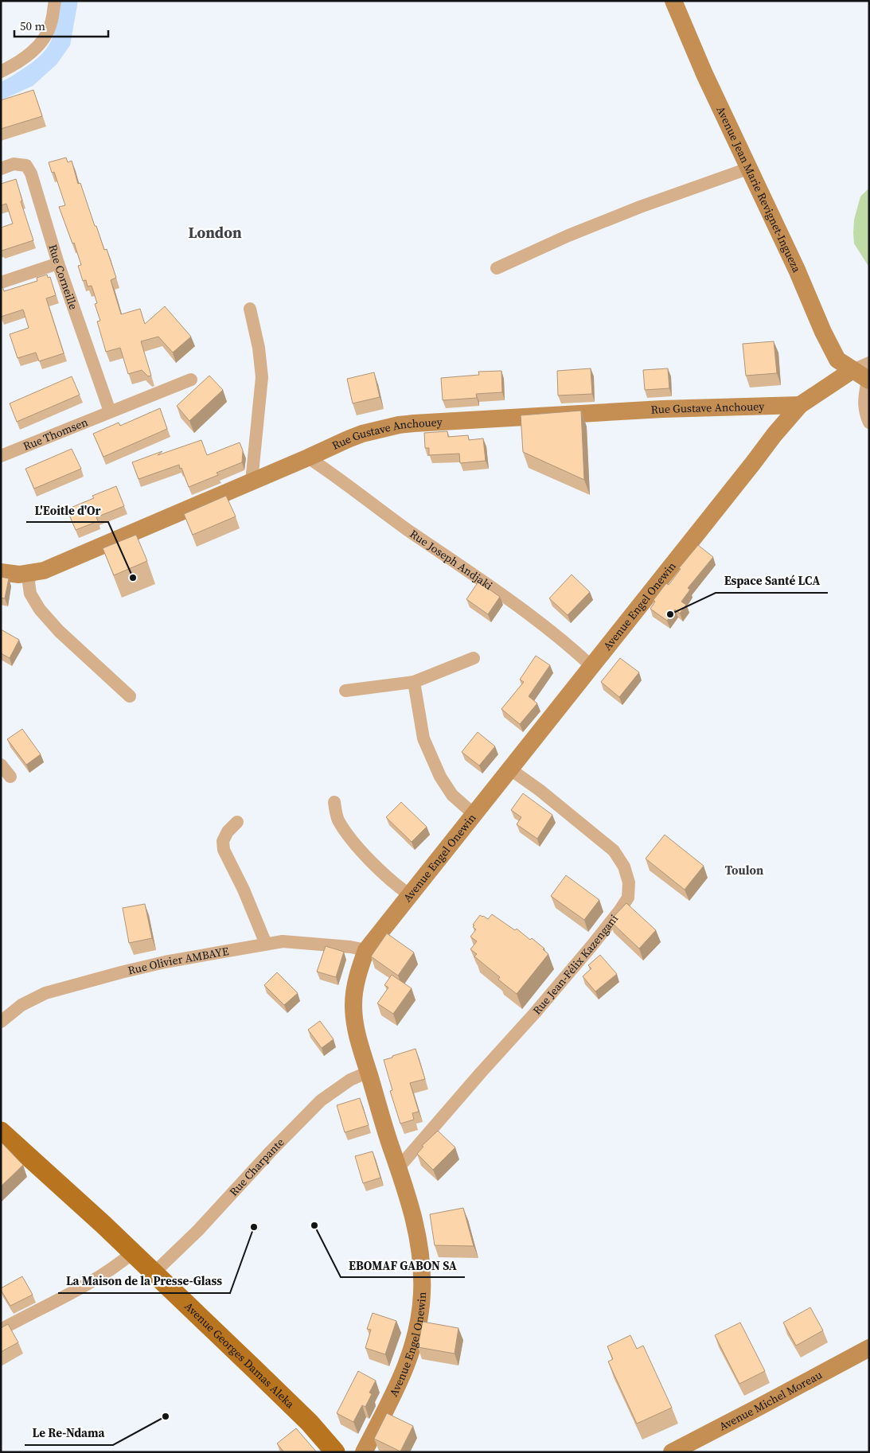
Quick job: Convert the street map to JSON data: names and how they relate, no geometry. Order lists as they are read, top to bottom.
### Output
{
  "streets": {
    "main road": ["Avenue Georges Damas Aleka"],
    "street": [
      "Avenue Jean Marie Revignet-Ingueza",
      "Rue Corneille",
      "Rue Gustave Anchouey",
      "Rue Thomsen",
      "Rue Joseph Andjaki",
      "Avenue Engel Onewin",
      "Rue Olivier AMBAYE",
      "Rue Jean-Félix Kazengani",
      "Rue Charpante",
      "Avenue Michel Moreau"
    ]
  },
  "crossings": [
    ["Avenue Jean Marie Revignet-Ingueza", "Avenue Engel Onewin"],
    ["Rue Corneille", "Rue Thomsen"],
    ["Rue Gustave Anchouey", "Rue Joseph Andjaki"],
    ["Rue Gustave Anchouey", "Avenue Engel Onewin"],
    ["Rue Joseph Andjaki", "Avenue Engel Onewin"],
    ["Avenue Engel Onewin", "Rue Olivier AMBAYE"],
    ["Avenue Engel Onewin", "Rue Jean-Félix Kazengani"],
    ["Avenue Engel Onewin", "Rue Charpante"],
    ["Rue Charpante", "Avenue Georges Damas Aleka"]
  ],
  "districts": ["London", "Toulon"],
  "places": [
    "L'Eoitle d'Or",
    "Espace Santé LCA",
    "EBOMAF GABON SA",
    "La Maison de la Presse-Glass",
    "Le Re-Ndama"
  ],
  "scale_bar": "50 m"
}
